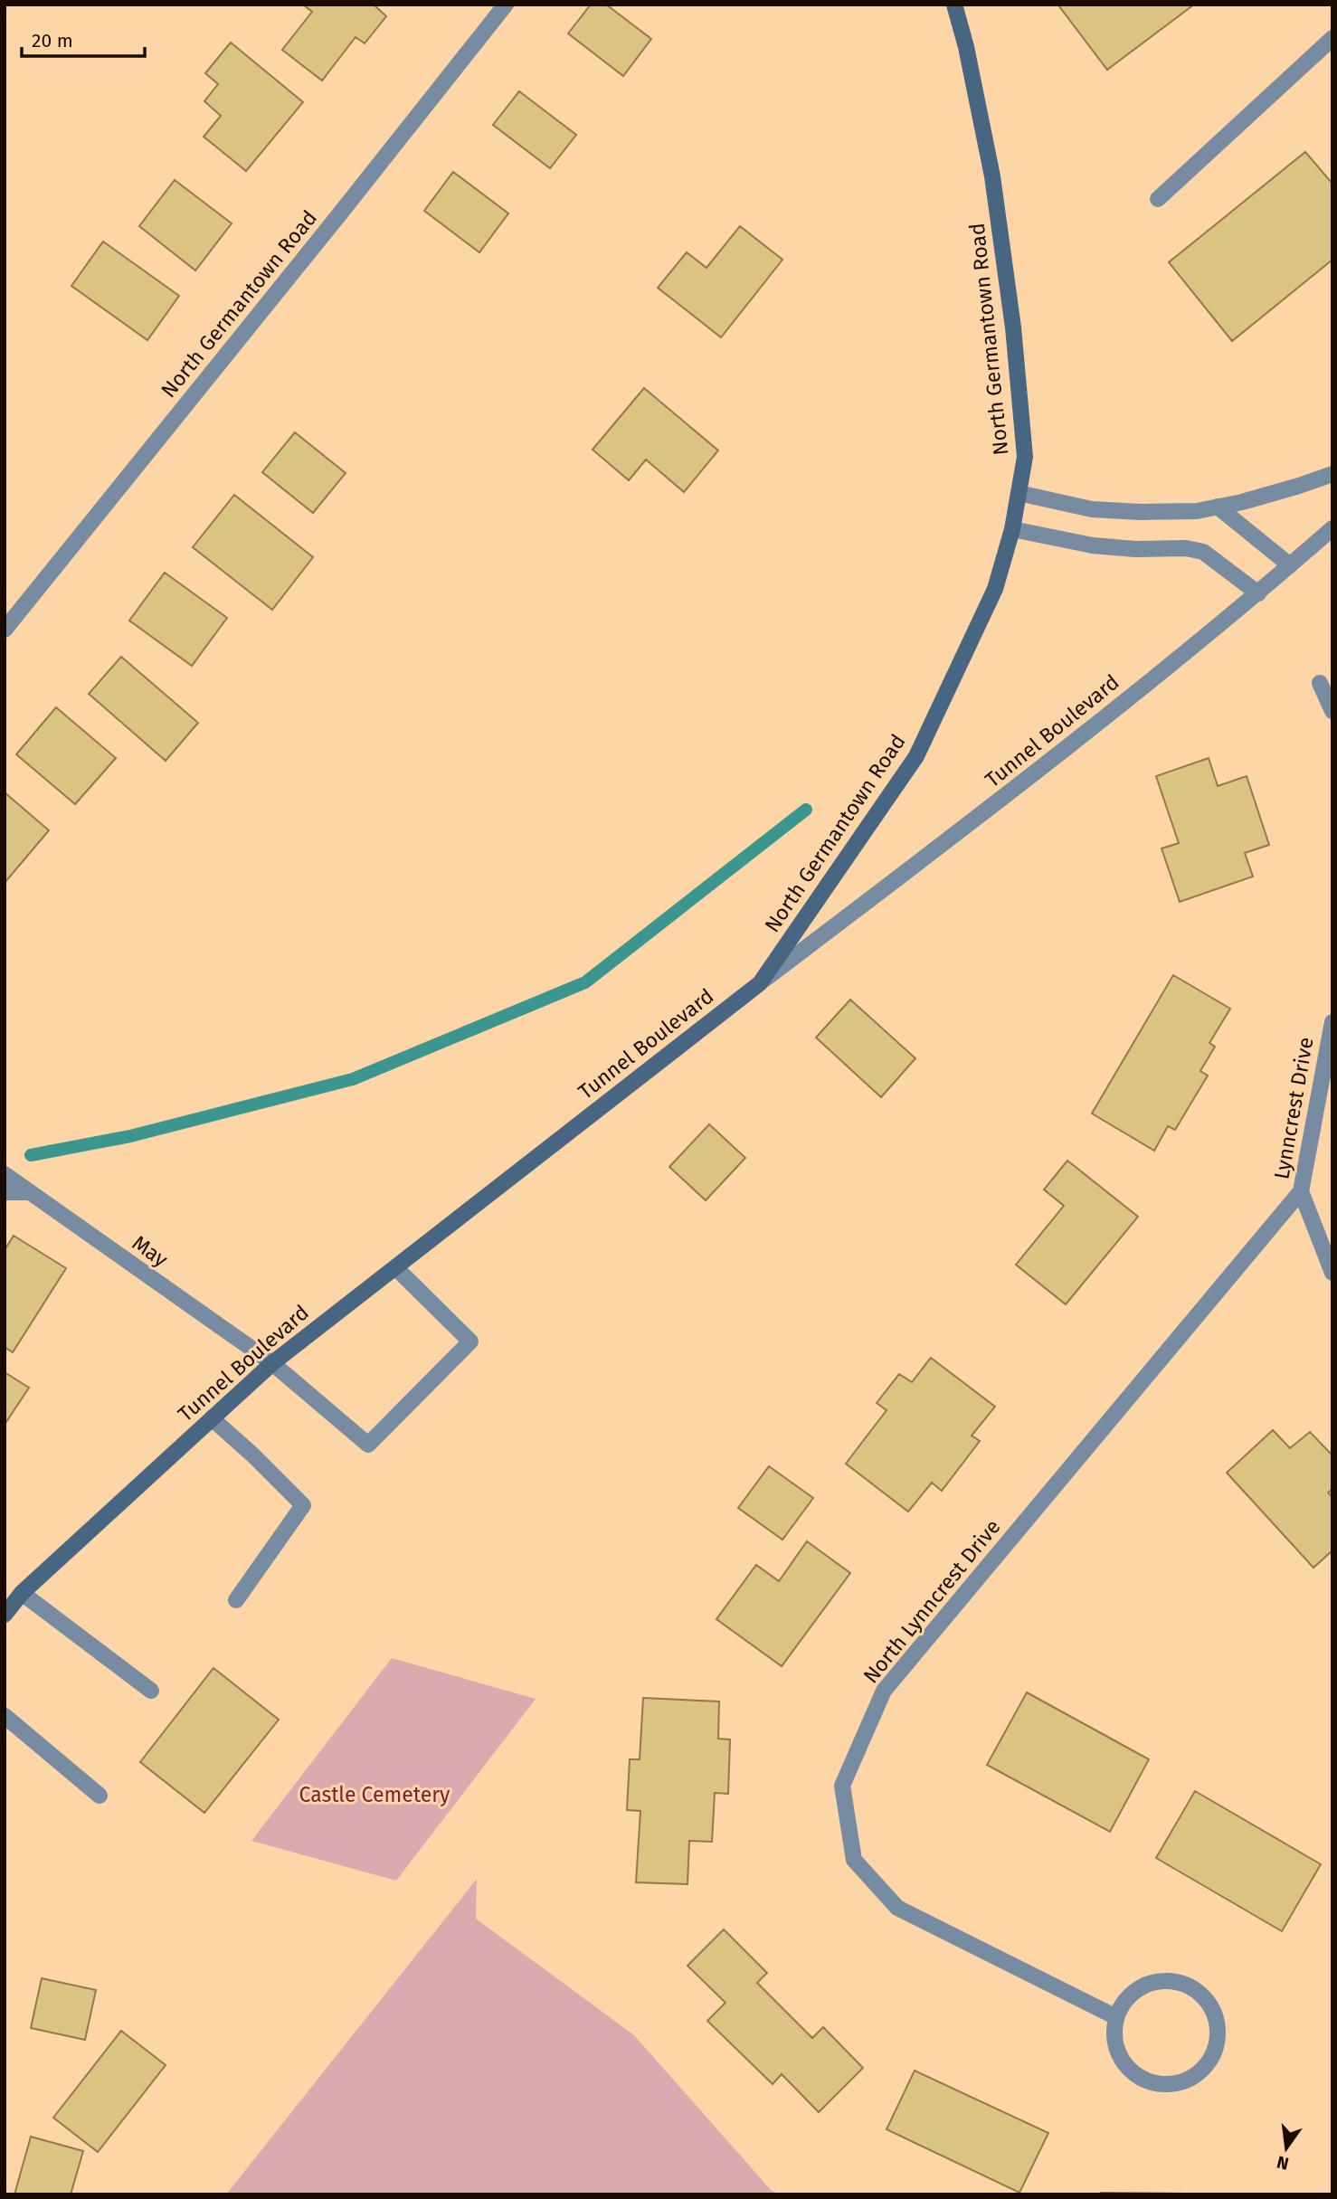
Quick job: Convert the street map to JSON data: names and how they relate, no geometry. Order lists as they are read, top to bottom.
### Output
{
  "streets": {
    "main road": ["North Germantown Road", "Tunnel Boulevard"],
    "street": ["Lynncrest Drive", "May", "North Lynncrest Drive"]
  },
  "crossings": [
    ["North Germantown Road", "Tunnel Boulevard"],
    ["Tunnel Boulevard", "May"],
    ["Lynncrest Drive", "North Lynncrest Drive"]
  ],
  "parks": ["Castle Cemetery"],
  "scale_bar": "20 m",
  "north": "bottom"
}
